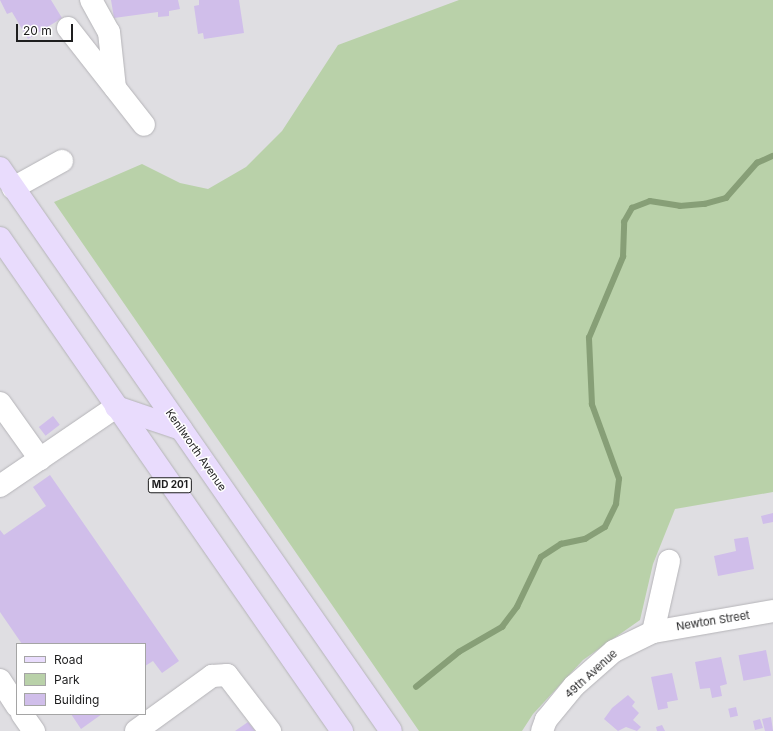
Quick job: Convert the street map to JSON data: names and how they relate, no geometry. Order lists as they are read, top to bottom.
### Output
{
  "streets": {
    "main road": ["Kenilworth Avenue", "MD 201"],
    "street": ["Newton Street", "49th Avenue"]
  },
  "crossings": [
    ["Newton Street", "49th Avenue"]
  ],
  "legend": ["Road", "Park", "Building"],
  "scale_bar": "20 m"
}
